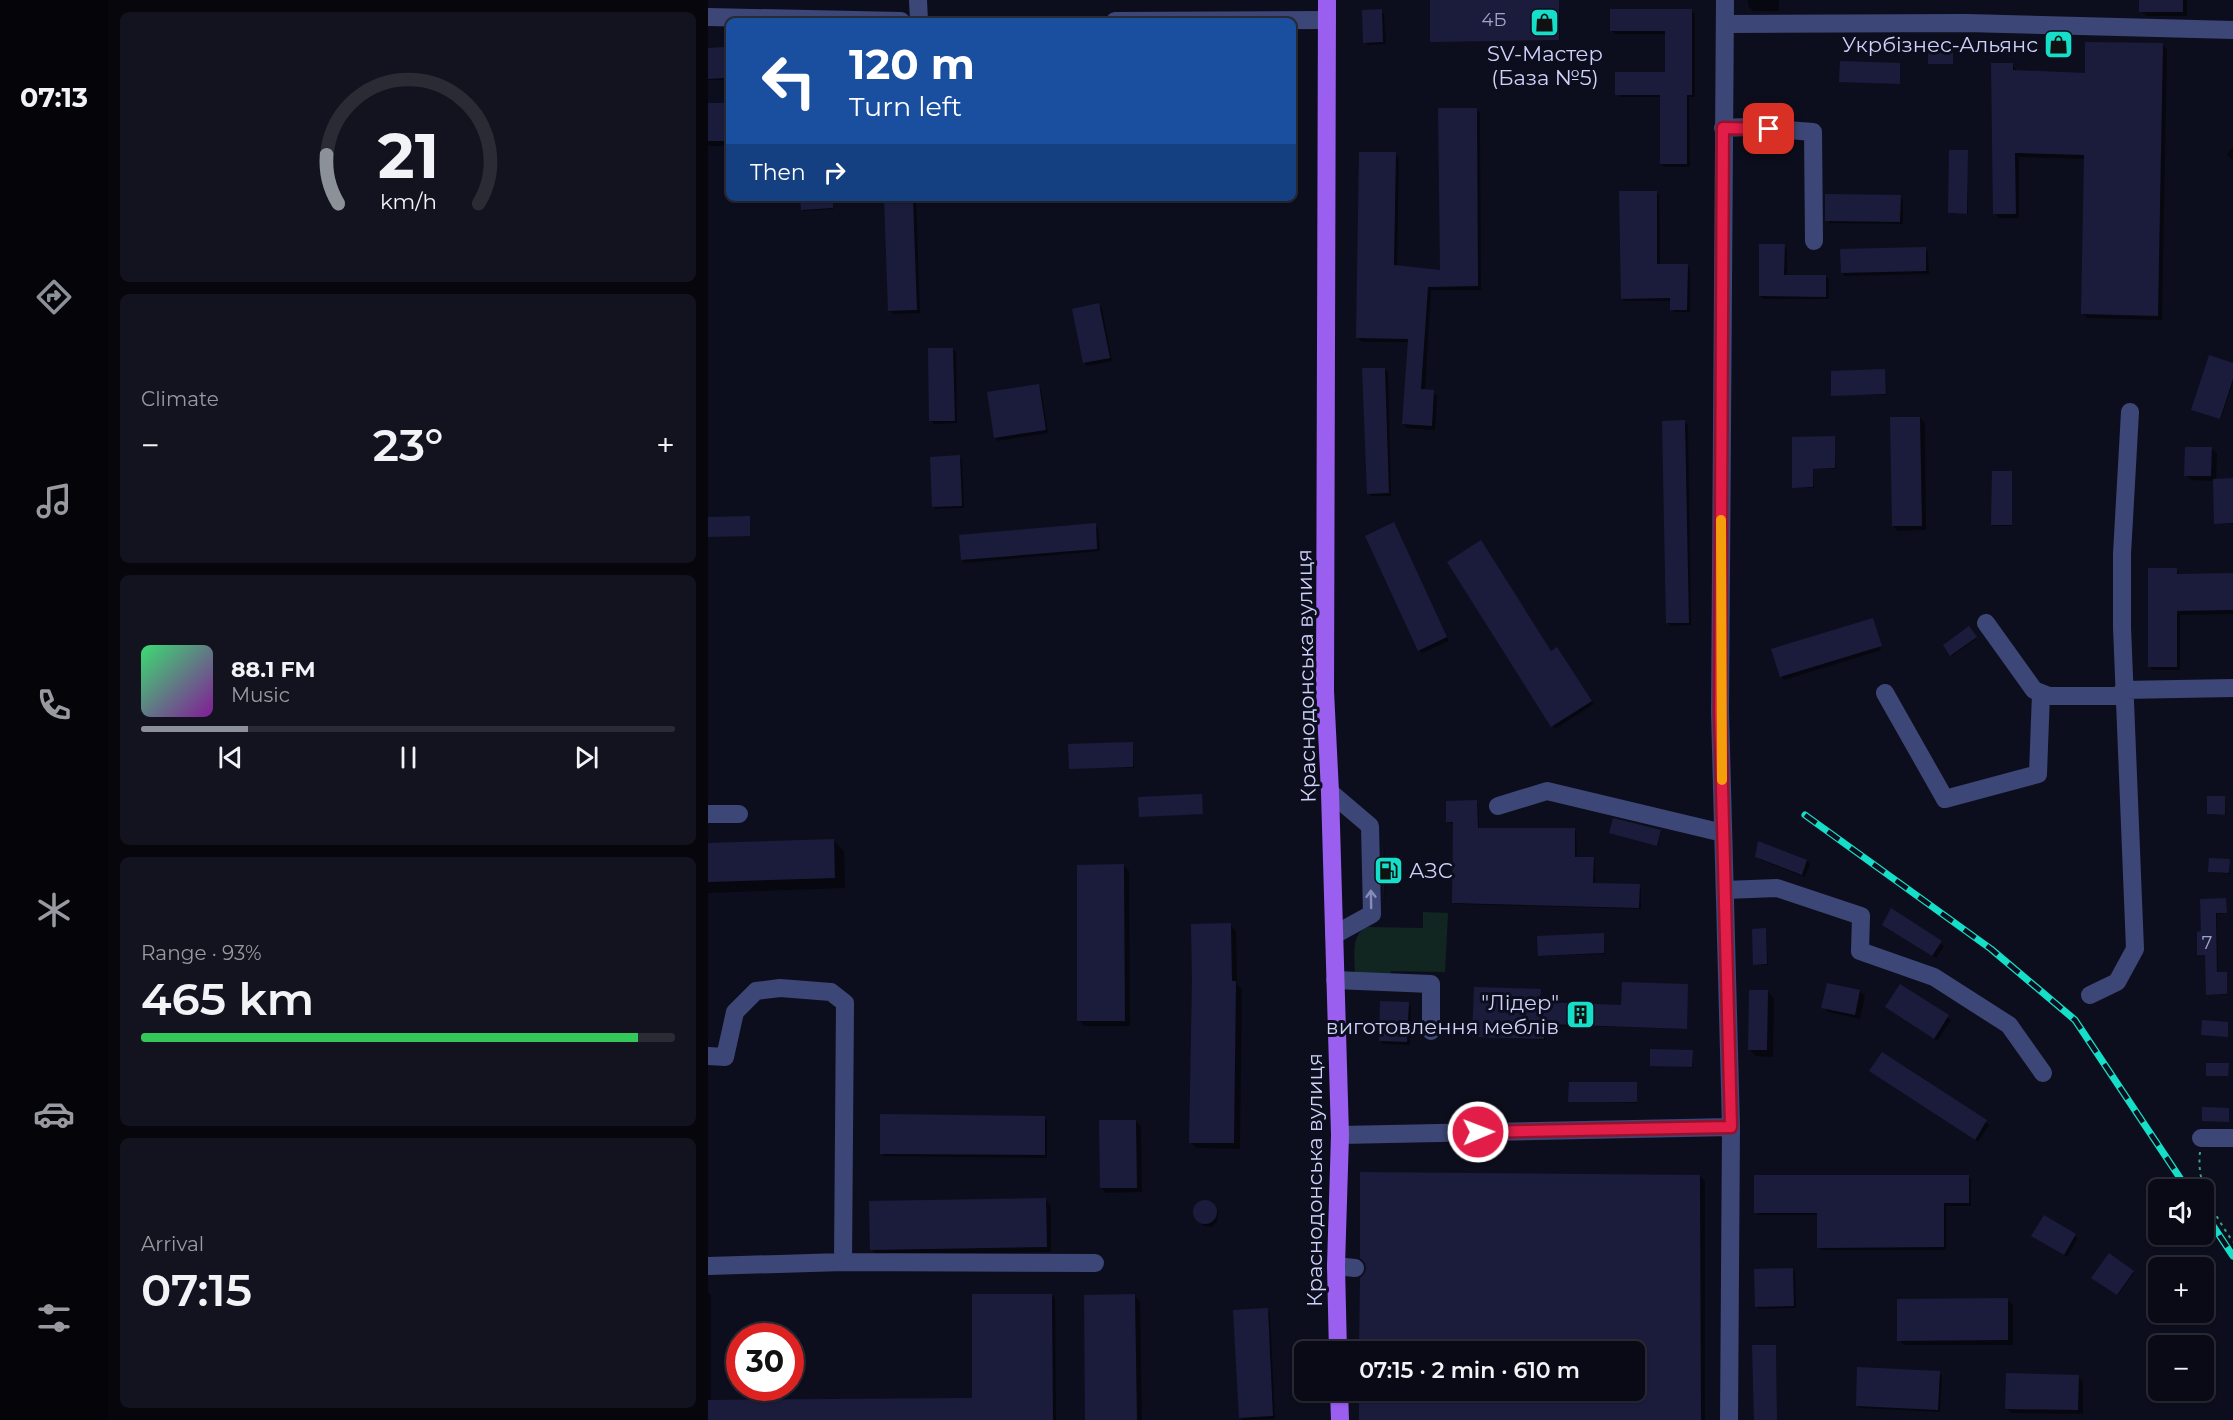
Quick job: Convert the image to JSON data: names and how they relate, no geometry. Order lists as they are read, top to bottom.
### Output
{
  "streets": {
    "main road": ["Краснодонська вулиця"]
  },
  "places": {
    "shop": ["SV-Мастер (База №5)", "Укрбiзнес-Альянс"],
    "fuel station": ["АЗС"],
    "building": ["\"Лідер\" виготовлення меблів"]
  },
  "house_numbers": ["4Б", "7"],
  "page": {
    "tabs": "07:13",
    "turn": ["120 m", "Turn left"],
    "then": "Then",
    "tile": [
      "Climate",
      ["Range · 93%", "465 km"],
      ["Arrival", "07:15"]
    ],
    "heat": ["−", "23°", "+"],
    "song": ["88.1 FM", "Music"],
    "map_buttons": ["+", "−"],
    "limit": "30",
    "trip": "07:15 · 2 min · 610 m",
    "gauge": ["21", "km/h"]
  }
}
